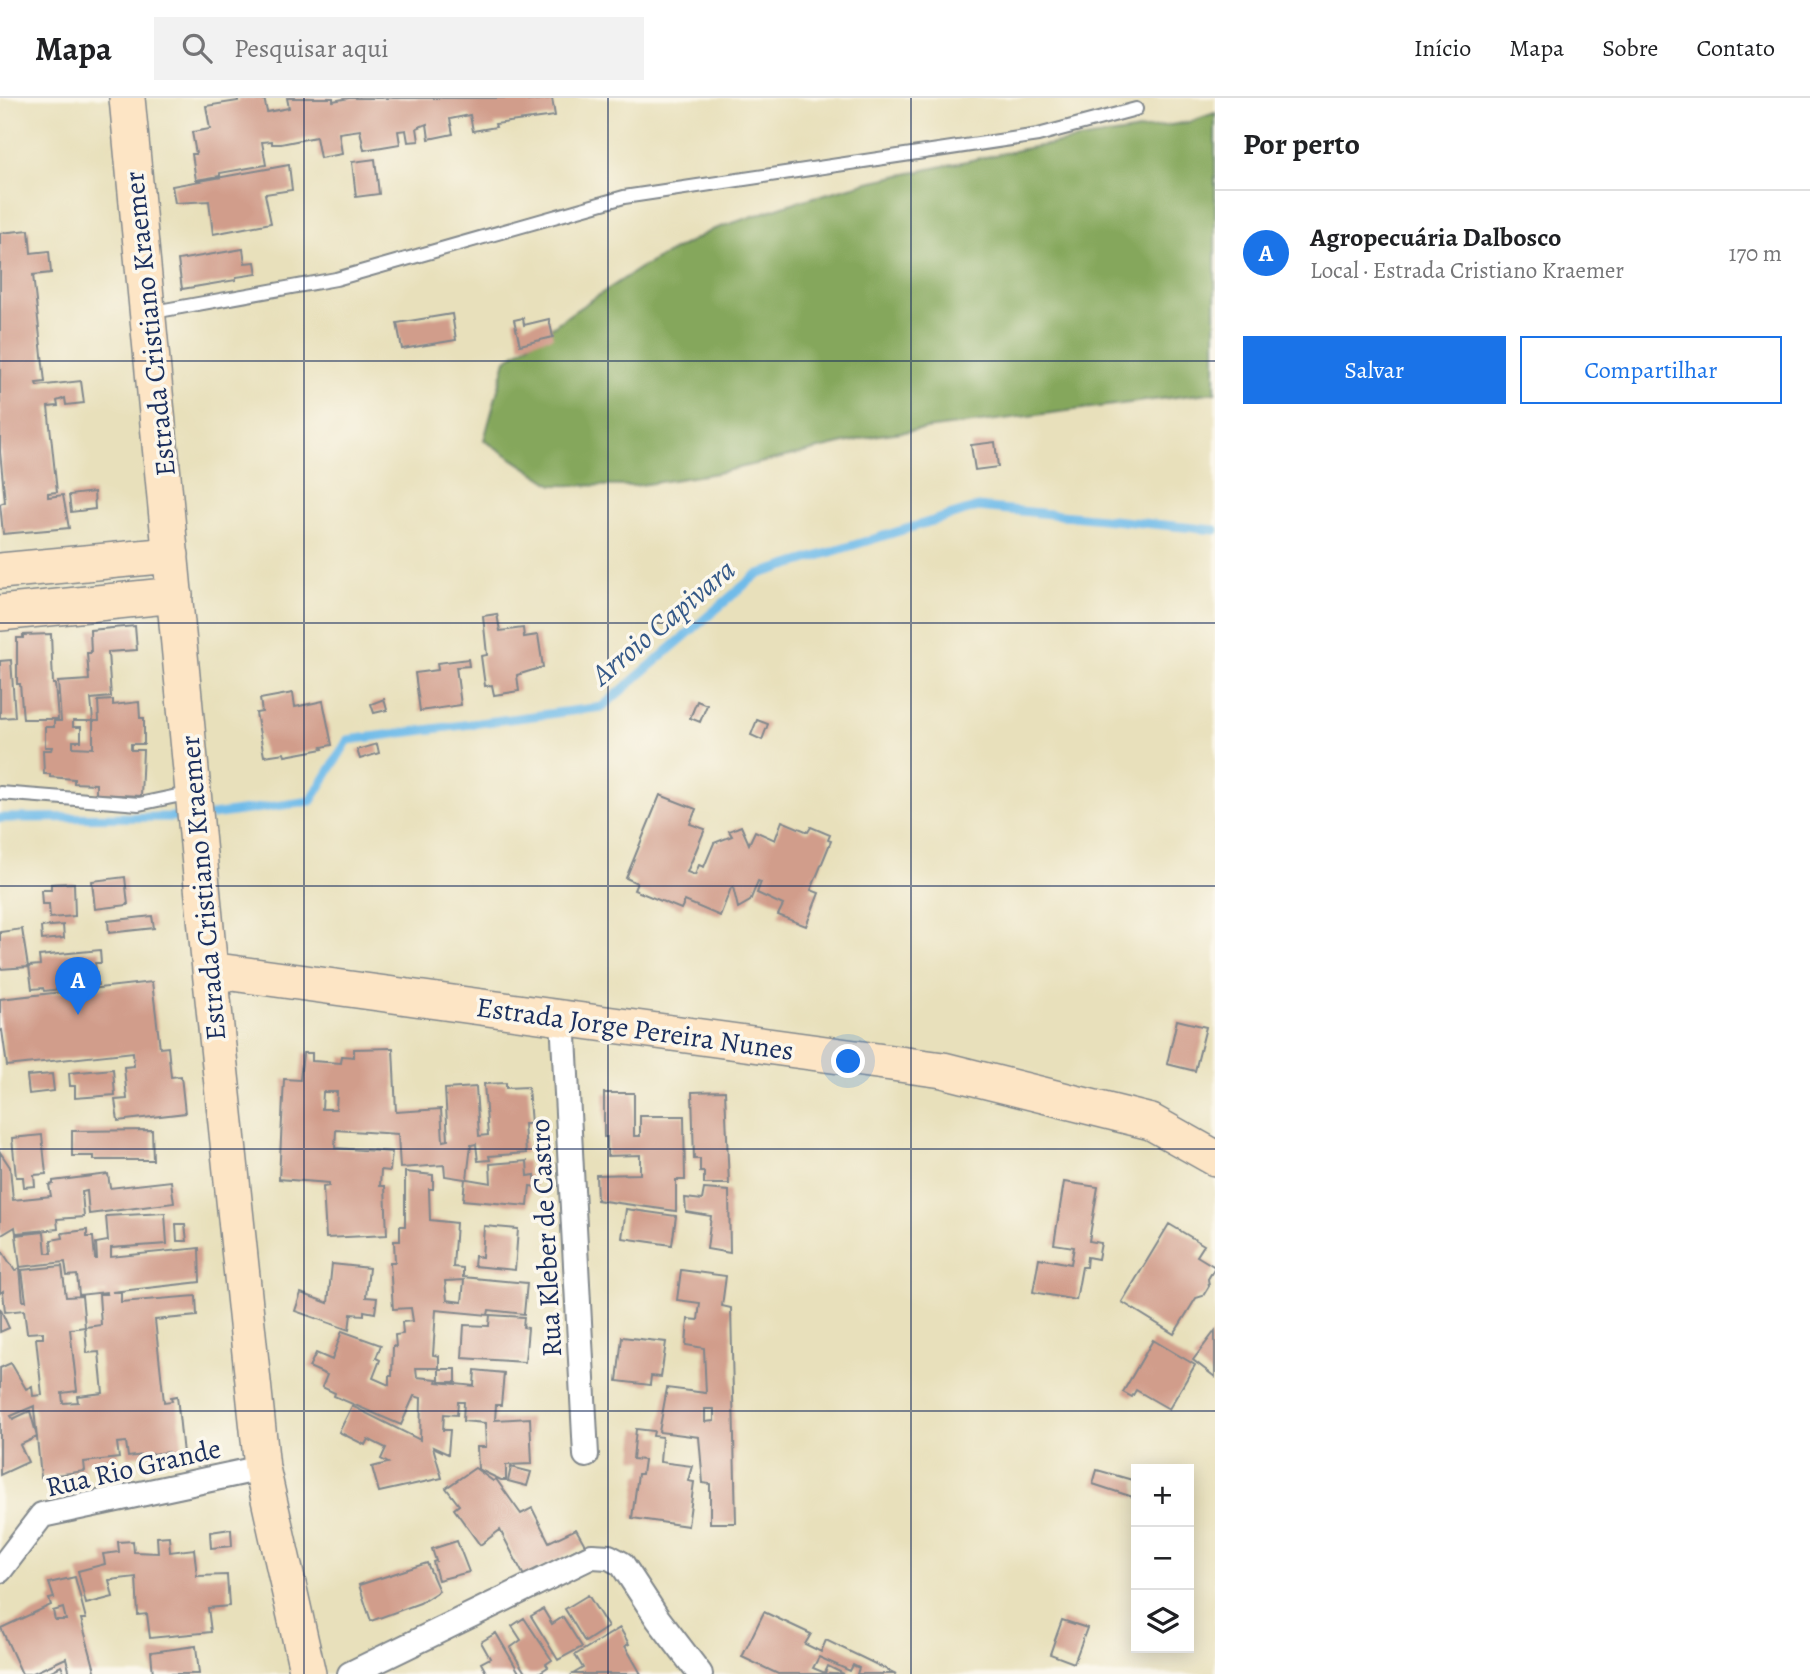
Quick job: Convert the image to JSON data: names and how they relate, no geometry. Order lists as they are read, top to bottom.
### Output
{
  "streets": {
    "main road": ["Estrada Cristiano Kraemer", "Estrada Jorge Pereira Nunes"],
    "street": ["Rua Kleber de Castro", "Rua Rio Grande"]
  },
  "crossings": [
    ["Estrada Cristiano Kraemer", "Estrada Jorge Pereira Nunes"],
    ["Estrada Cristiano Kraemer", "Rua Rio Grande"],
    ["Estrada Jorge Pereira Nunes", "Rua Kleber de Castro"]
  ],
  "water": ["Arroio Capivara"],
  "page": {
    "header": "Mapa",
    "search": "Pesquisar aqui",
    "nav": [
      "Início",
      "Mapa",
      "Sobre",
      "Contato"
    ],
    "heading": "Por perto",
    "list": [
      {
        "mark": "A",
        "name": "Agropecuária Dalbosco",
        "note": "Local · Estrada Cristiano Kraemer",
        "value": "170 m"
      }
    ],
    "buttons": ["Salvar", "Compartilhar"],
    "pins": "A",
    "map_buttons": ["+", "−"]
  }
}
